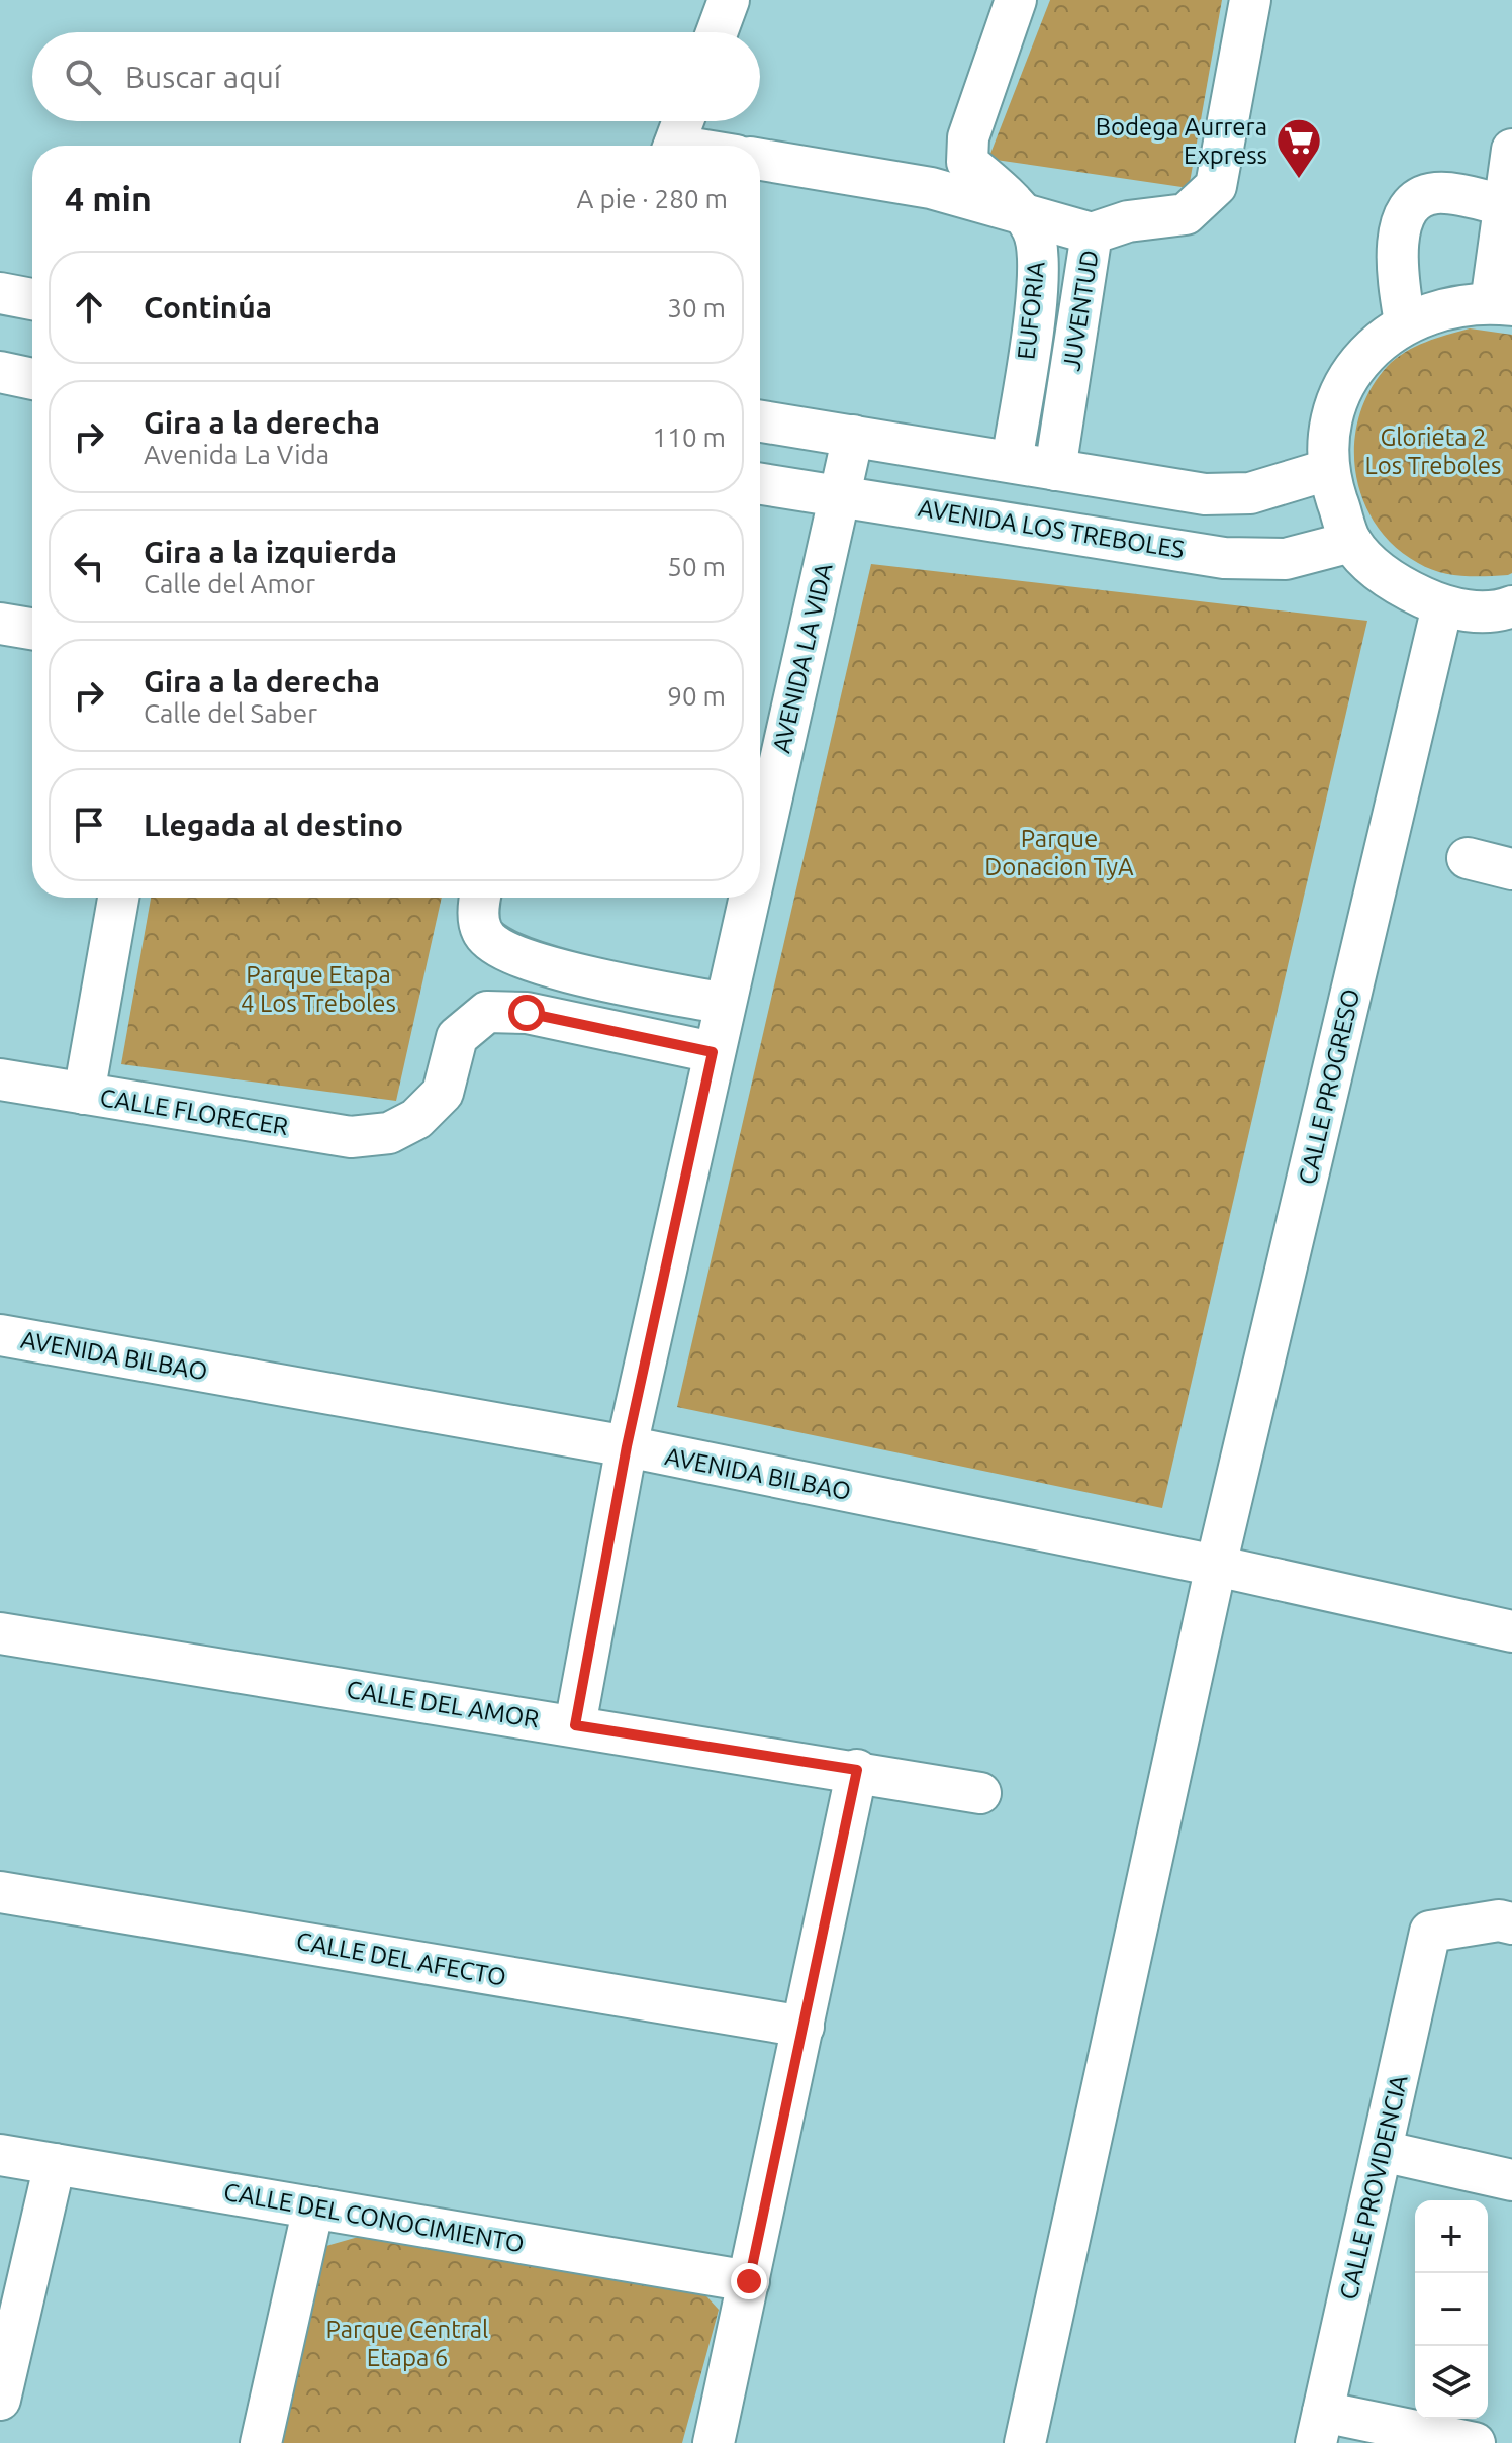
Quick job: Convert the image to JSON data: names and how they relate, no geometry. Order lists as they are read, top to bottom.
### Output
{
  "streets": {
    "street": [
      "EUFORIA",
      "JUVENTUD",
      "AVENIDA LOS TREBOLES",
      "AVENIDA LA VIDA",
      "CALLE PROGRESO",
      "CALLE FLORECER",
      "AVENIDA BILBAO",
      "CALLE DEL AMOR",
      "CALLE DEL AFECTO",
      "CALLE PROVIDENCIA",
      "CALLE DEL CONOCIMIENTO"
    ]
  },
  "crossings": [
    ["AVENIDA LOS TREBOLES", "AVENIDA LA VIDA"],
    ["AVENIDA LA VIDA", "CALLE FLORECER"],
    ["AVENIDA LA VIDA", "AVENIDA BILBAO"],
    ["AVENIDA LA VIDA", "CALLE DEL AMOR"],
    ["CALLE PROGRESO", "AVENIDA BILBAO"]
  ],
  "parks": [
    "Glorieta 2 Los Treboles",
    "Parque Donacion TyA",
    "Parque Etapa 4 Los Treboles",
    "Parque Central Etapa 6"
  ],
  "places": {
    "supermarket": ["Bodega Aurrera Express"]
  },
  "page": {
    "search": "Buscar aquí",
    "heading": ["4 min", "A pie · 280 m"],
    "list": [
      ["Continúa", "30 m"],
      ["Gira a la derecha", "Avenida La Vida", "110 m"],
      ["Gira a la izquierda", "Calle del Amor", "50 m"],
      ["Gira a la derecha", "Calle del Saber", "90 m"],
      "Llegada al destino"
    ],
    "map_buttons": ["+", "−"]
  }
}
